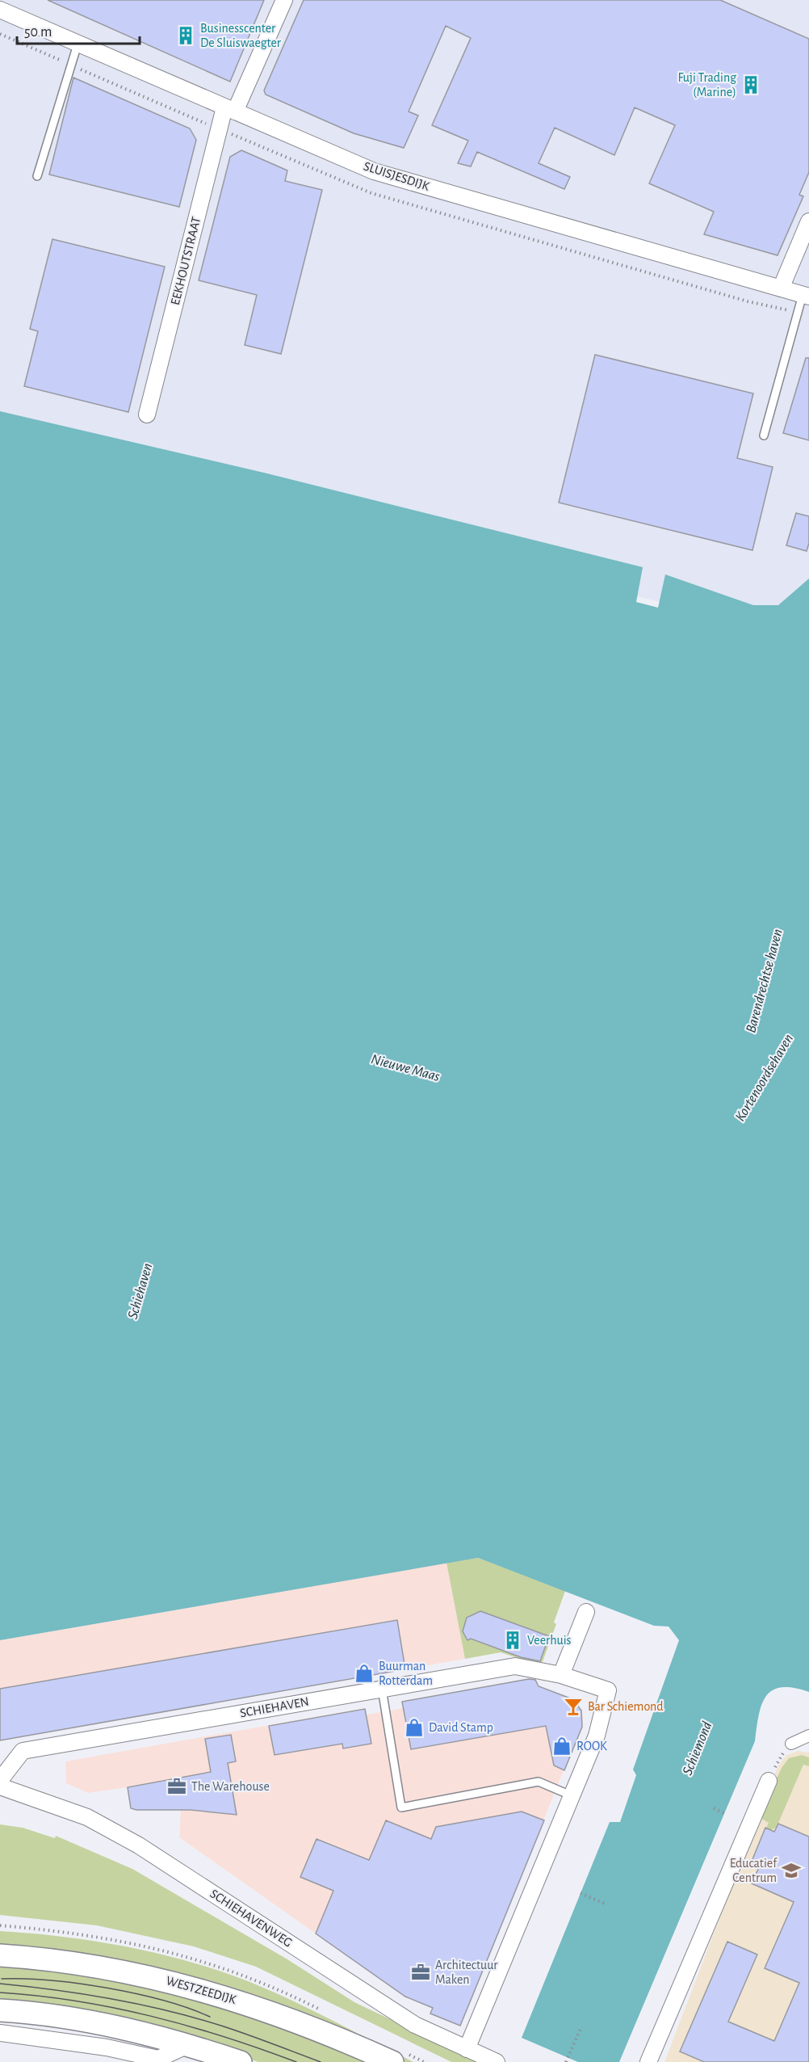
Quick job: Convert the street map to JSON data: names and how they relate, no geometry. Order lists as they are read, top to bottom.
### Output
{
  "streets": {
    "main road": ["WESTZEEDIJK"],
    "street": [
      "SLUISJESDIJK",
      "EEKHOUTSTRAAT",
      "SCHIEHAVEN",
      "SCHIEHAVENWEG"
    ]
  },
  "crossings": [
    ["SLUISJESDIJK", "EEKHOUTSTRAAT"]
  ],
  "water": [
    "Barendrechtse haven",
    "Nieuwe Maas",
    "Kortenoordsehaven",
    "Schiehaven",
    "Schiemond"
  ],
  "places": {
    "building": ["Businesscenter De Sluiswaegter", "Fuji Trading (Marine)", "Veerhuis"],
    "shop": ["Buurman Rotterdam", "David Stamp", "ROOK"],
    "bar": ["Bar Schiemond"],
    "office": ["The Warehouse", "Architectuur Maken"],
    "school or university": ["Educatief Centrum"]
  },
  "scale_bar": "50 m"
}
